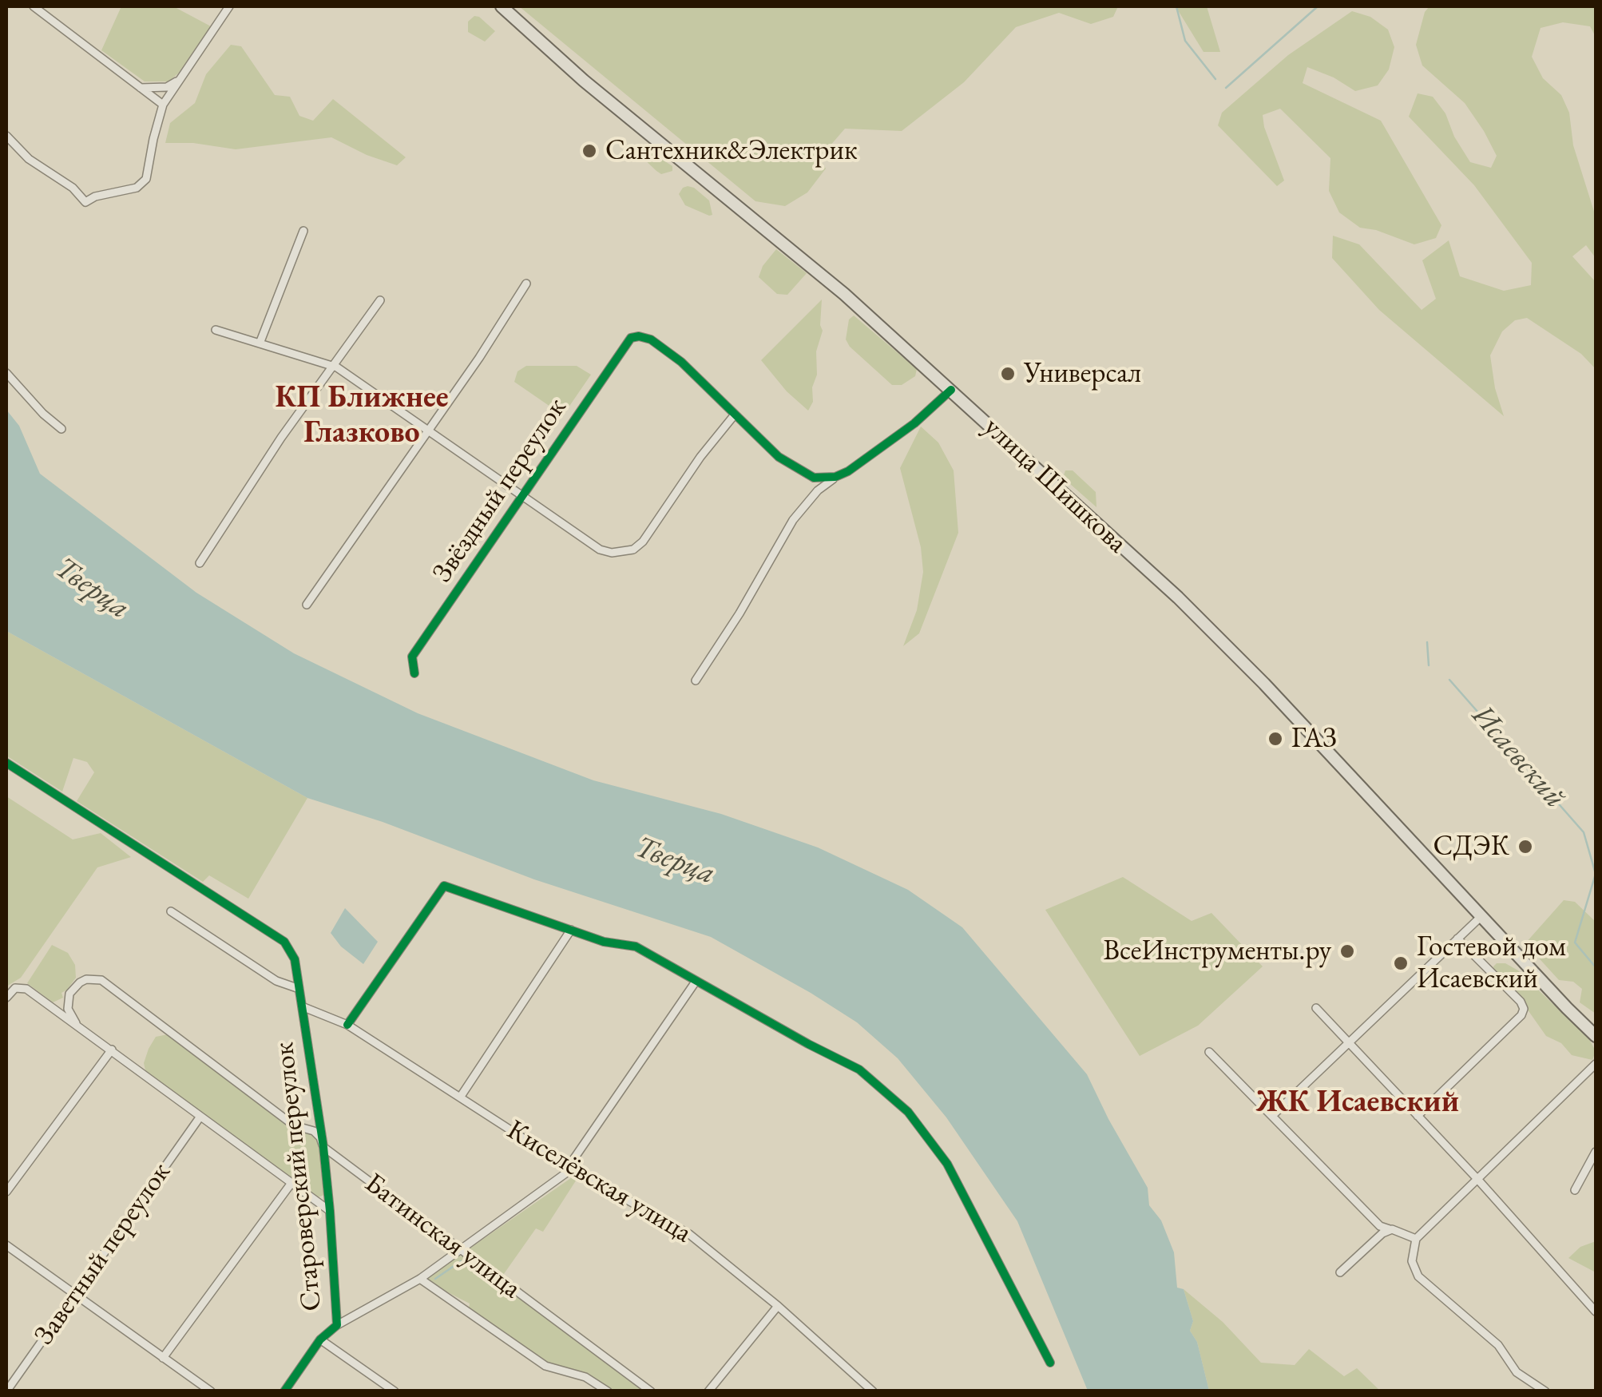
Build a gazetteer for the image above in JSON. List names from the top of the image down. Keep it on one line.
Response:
{"streets":{"main road":["улица Шишкова"],"street":["Звёздный переулок","Староверский переулок","Киселёвская улица","Батинская улица","Заветный переулок"]},"crossings":[["Староверский переулок","Киселёвская улица"],["Староверский переулок","Батинская улица"],["Батинская улица","Заветный переулок"]],"districts":["КП Ближнее Глазково","ЖК Исаевский"],"water":["Тверца","Исаевский"],"places":["Сантехник&Электрик","Универсал","ГАЗ","СДЭК","ВсеИнструменты.ру","Гостевой дом Исаевский"]}
